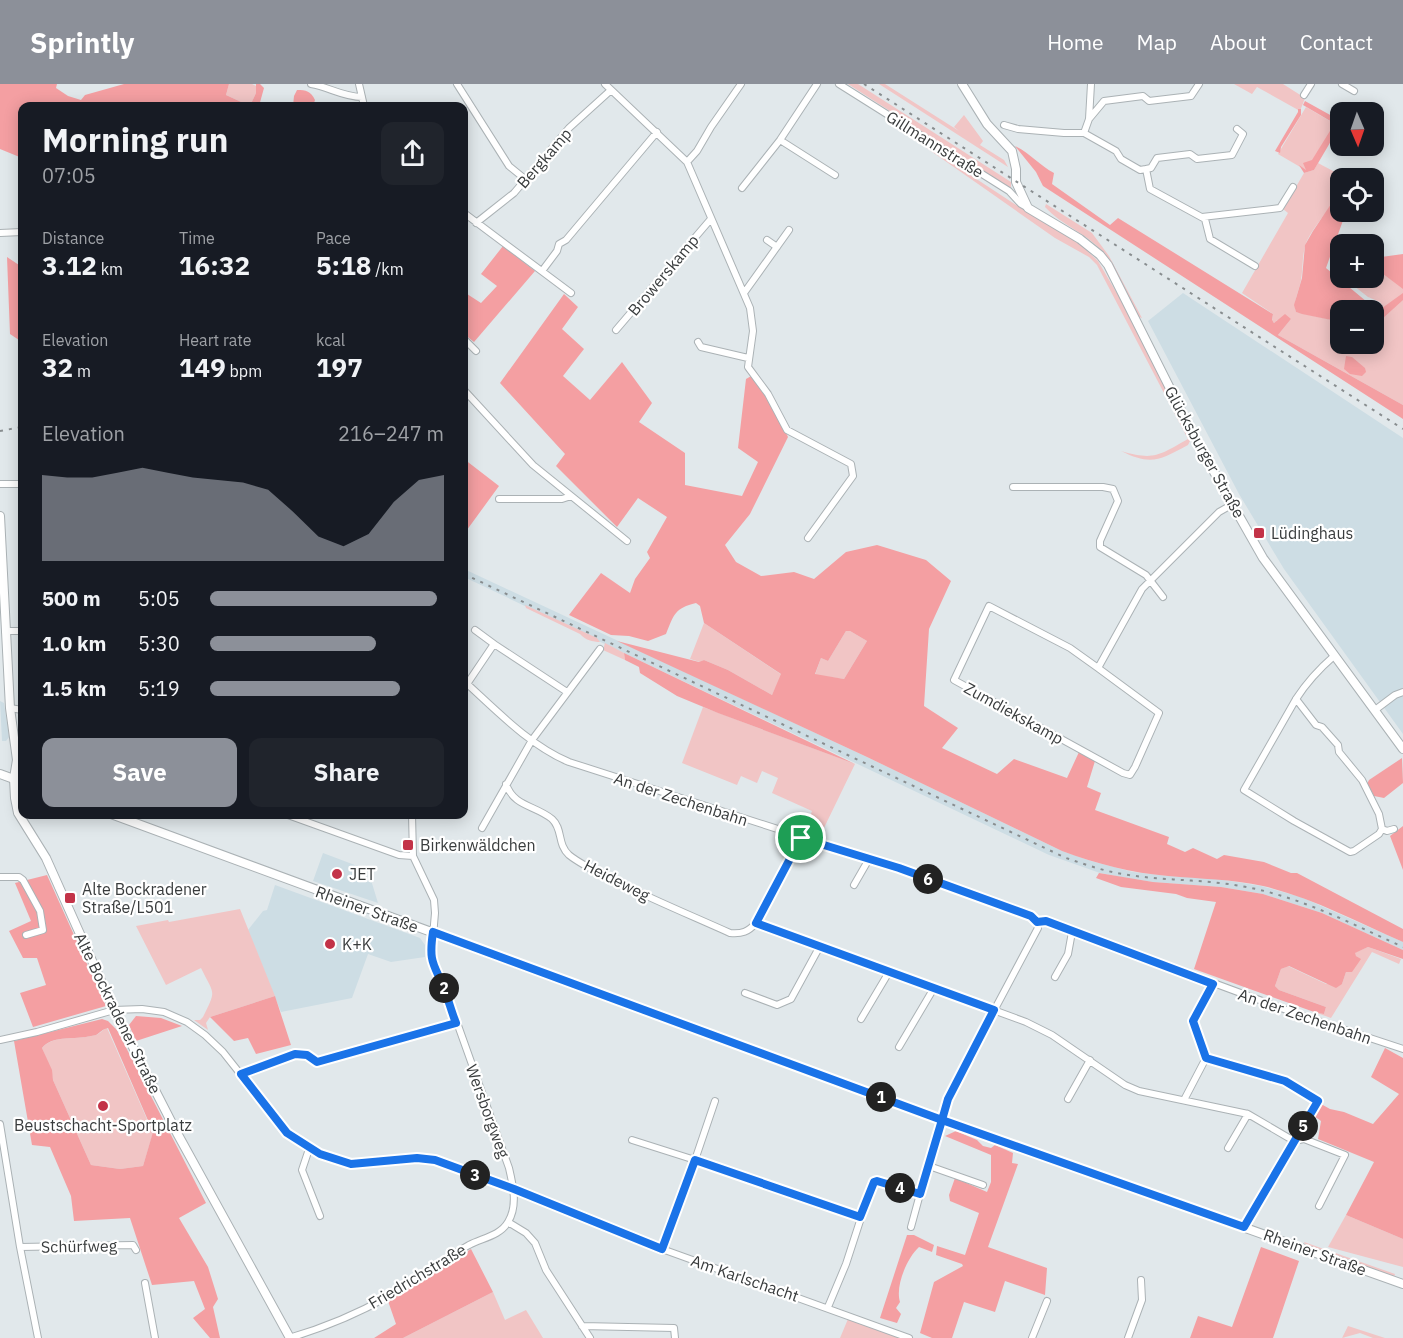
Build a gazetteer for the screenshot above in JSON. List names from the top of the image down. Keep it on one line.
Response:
{"streets":{"main road":["Glücksburger Straße","Rheiner Straße"],"street":["Gillmannstraße","Bergkamp","Browerskamp","Zumdiekskamp","An der Zechenbahn","Heideweg","Alte Bockradener Straße","Wersborgweg","Schürfweg","Friedrichstraße","Am Karlschacht"]},"crossings":[["Gillmannstraße","Glücksburger Straße"],["Bergkamp","Browerskamp"],["Rheiner Straße","Wersborgweg"],["Alte Bockradener Straße","Friedrichstraße"],["Alte Bockradener Straße","Am Karlschacht"],["Wersborgweg","Friedrichstraße"],["Wersborgweg","Am Karlschacht"]],"places":{"transit":["Lüdinghaus","Birkenwäldchen","Alte Bockradener Straße/L501"],"other":["JET","K+K","Beustschacht-Sportplatz"]},"north":"bottom","page":{"header":"Sprintly","nav":["Home","Map","About","Contact"],"map_buttons":["+","−"],"heading":["Morning run","07:05"],"stats":[["Distance","3.12 km"],["Time","16:32"],["Pace","5:18 /km"],["Elevation","32 m"],["Heart rate","149 bpm"],["kcal","197"]],"chart":["Elevation","216–247 m"],"list":[{"name":"500 m","note":"5:05"},{"name":"1.0 km","note":"5:30"},{"name":"1.5 km","note":"5:19"}],"buttons":["Save","Share"],"pins":["6","2","1","5","3","4"]}}
